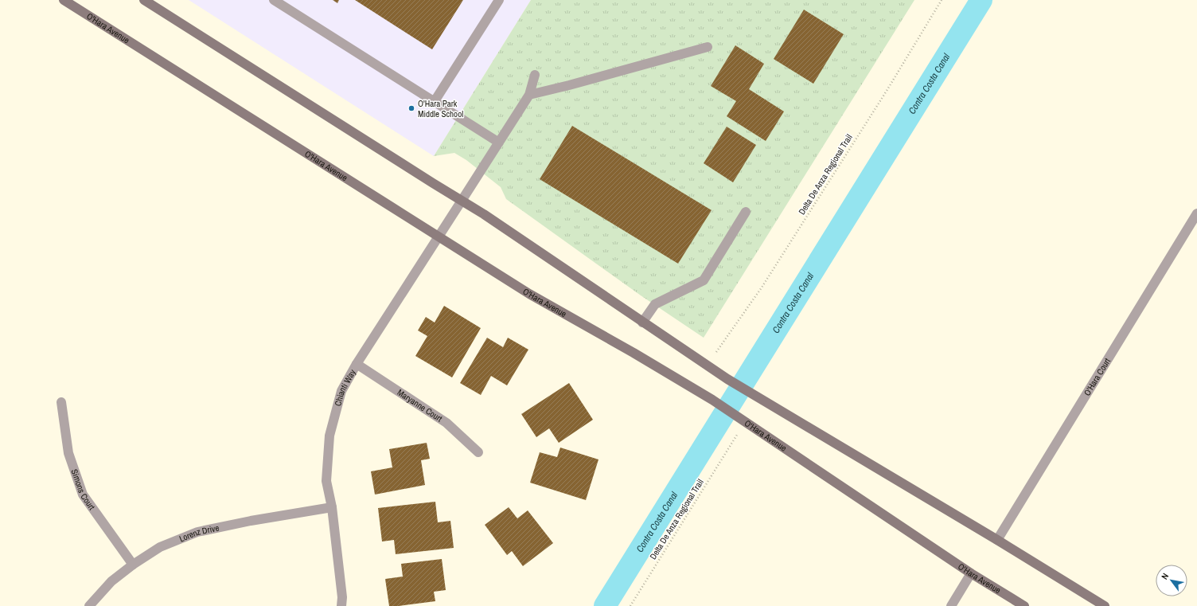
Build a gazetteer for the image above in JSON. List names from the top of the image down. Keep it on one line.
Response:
{"streets":{"main road":["O'Hara Avenue"],"street":["O'Hara Court","Chianti Way","Maryanne Court","Simons Court","Lorenz Drive"],"path":["Delta De Anza Regional Trail"]},"crossings":[["O'Hara Avenue","Chianti Way"],["Chianti Way","Maryanne Court"],["Chianti Way","Lorenz Drive"],["Simons Court","Lorenz Drive"]],"water":["Contra Costa Canal"],"places":["O'Hara Park Middle School"],"north":"top left"}
